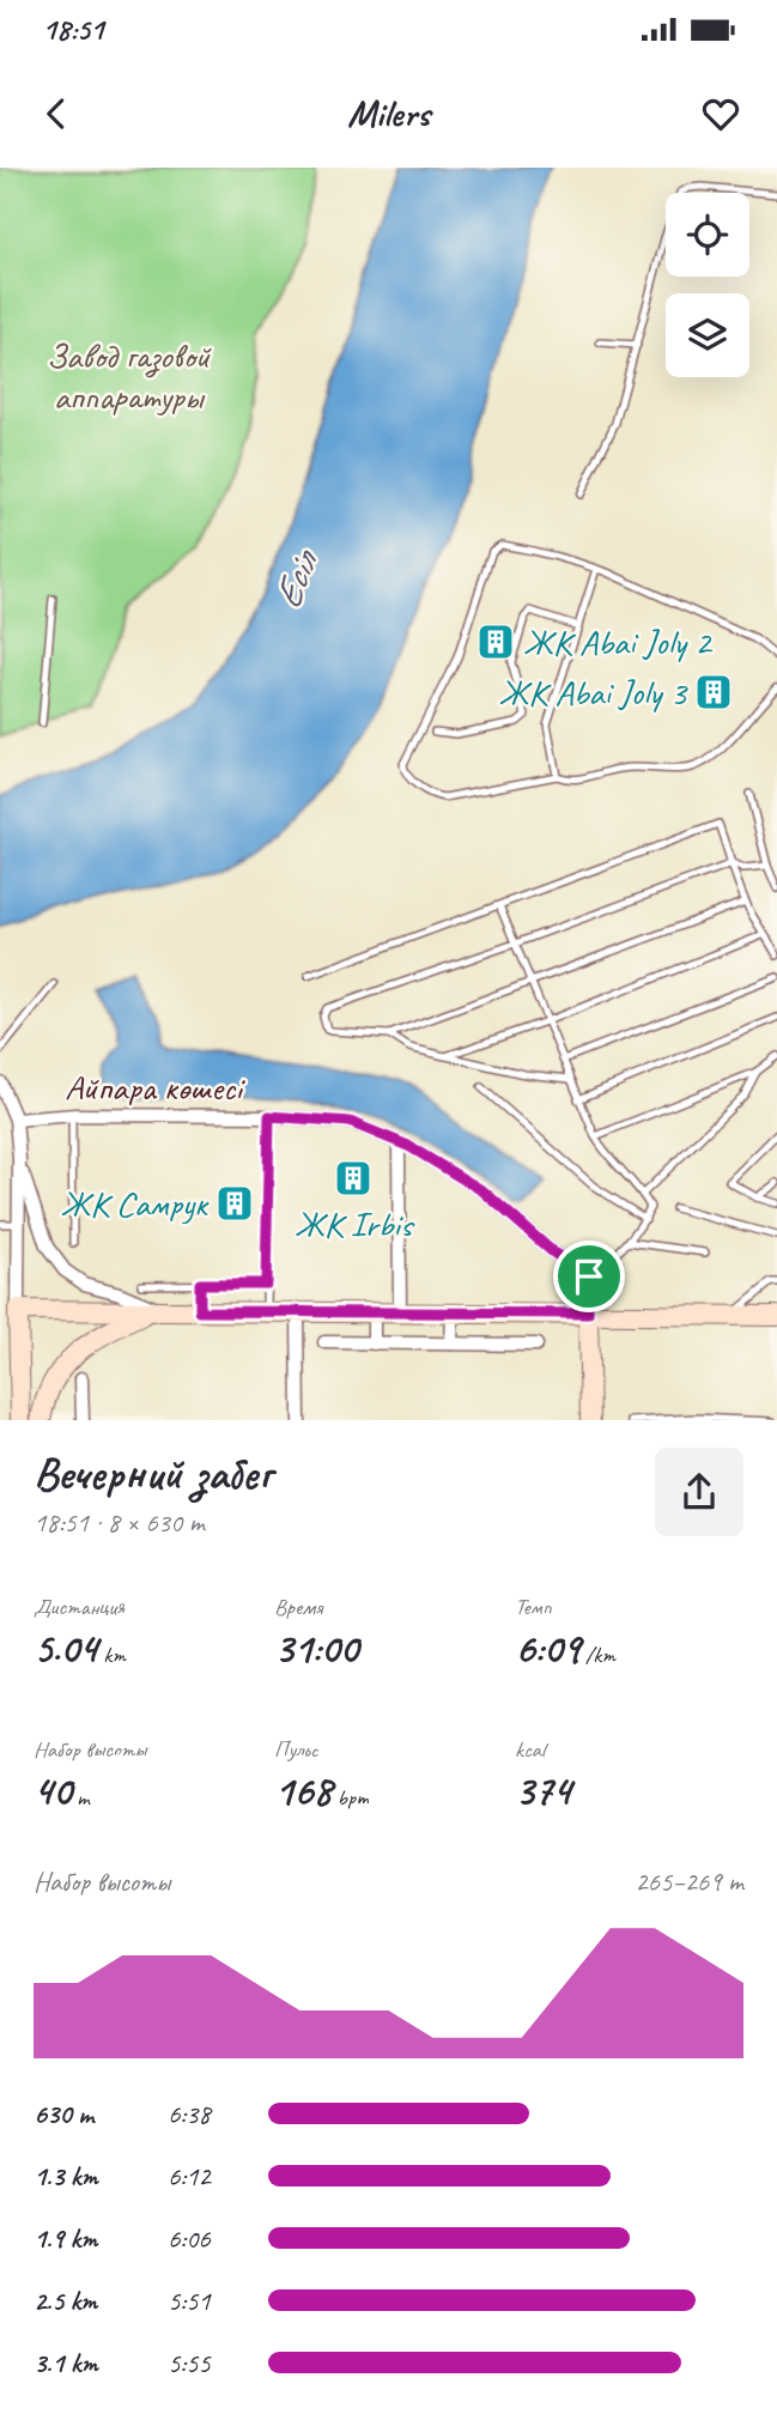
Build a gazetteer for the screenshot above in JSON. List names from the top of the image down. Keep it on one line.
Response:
{"streets":{"street":["Айпара көшесі"]},"water":["Есіл"],"parks":["Завод газовой аппаратуры"],"places":{"building":["ЖК Abai Joly 2","ЖК Abai Joly 3","ЖК Irbis","ЖК Самрук"]},"page":{"status":"18:51","header":"Milers","heading":["Вечерний забег","18:51 · 8 × 630 m"],"stats":[["Дистанция","5.04 km"],["Время","31:00"],["Темп","6:09 /km"],["Набор высоты","40 m"],["Пульс","168 bpm"],["kcal","374"]],"chart":["Набор высоты","265–269 m"],"list":[{"name":"630 m","note":"6:38"},{"name":"1.3 km","note":"6:12"},{"name":"1.9 km","note":"6:06"},{"name":"2.5 km","note":"5:51"},{"name":"3.1 km","note":"5:55"}]}}
